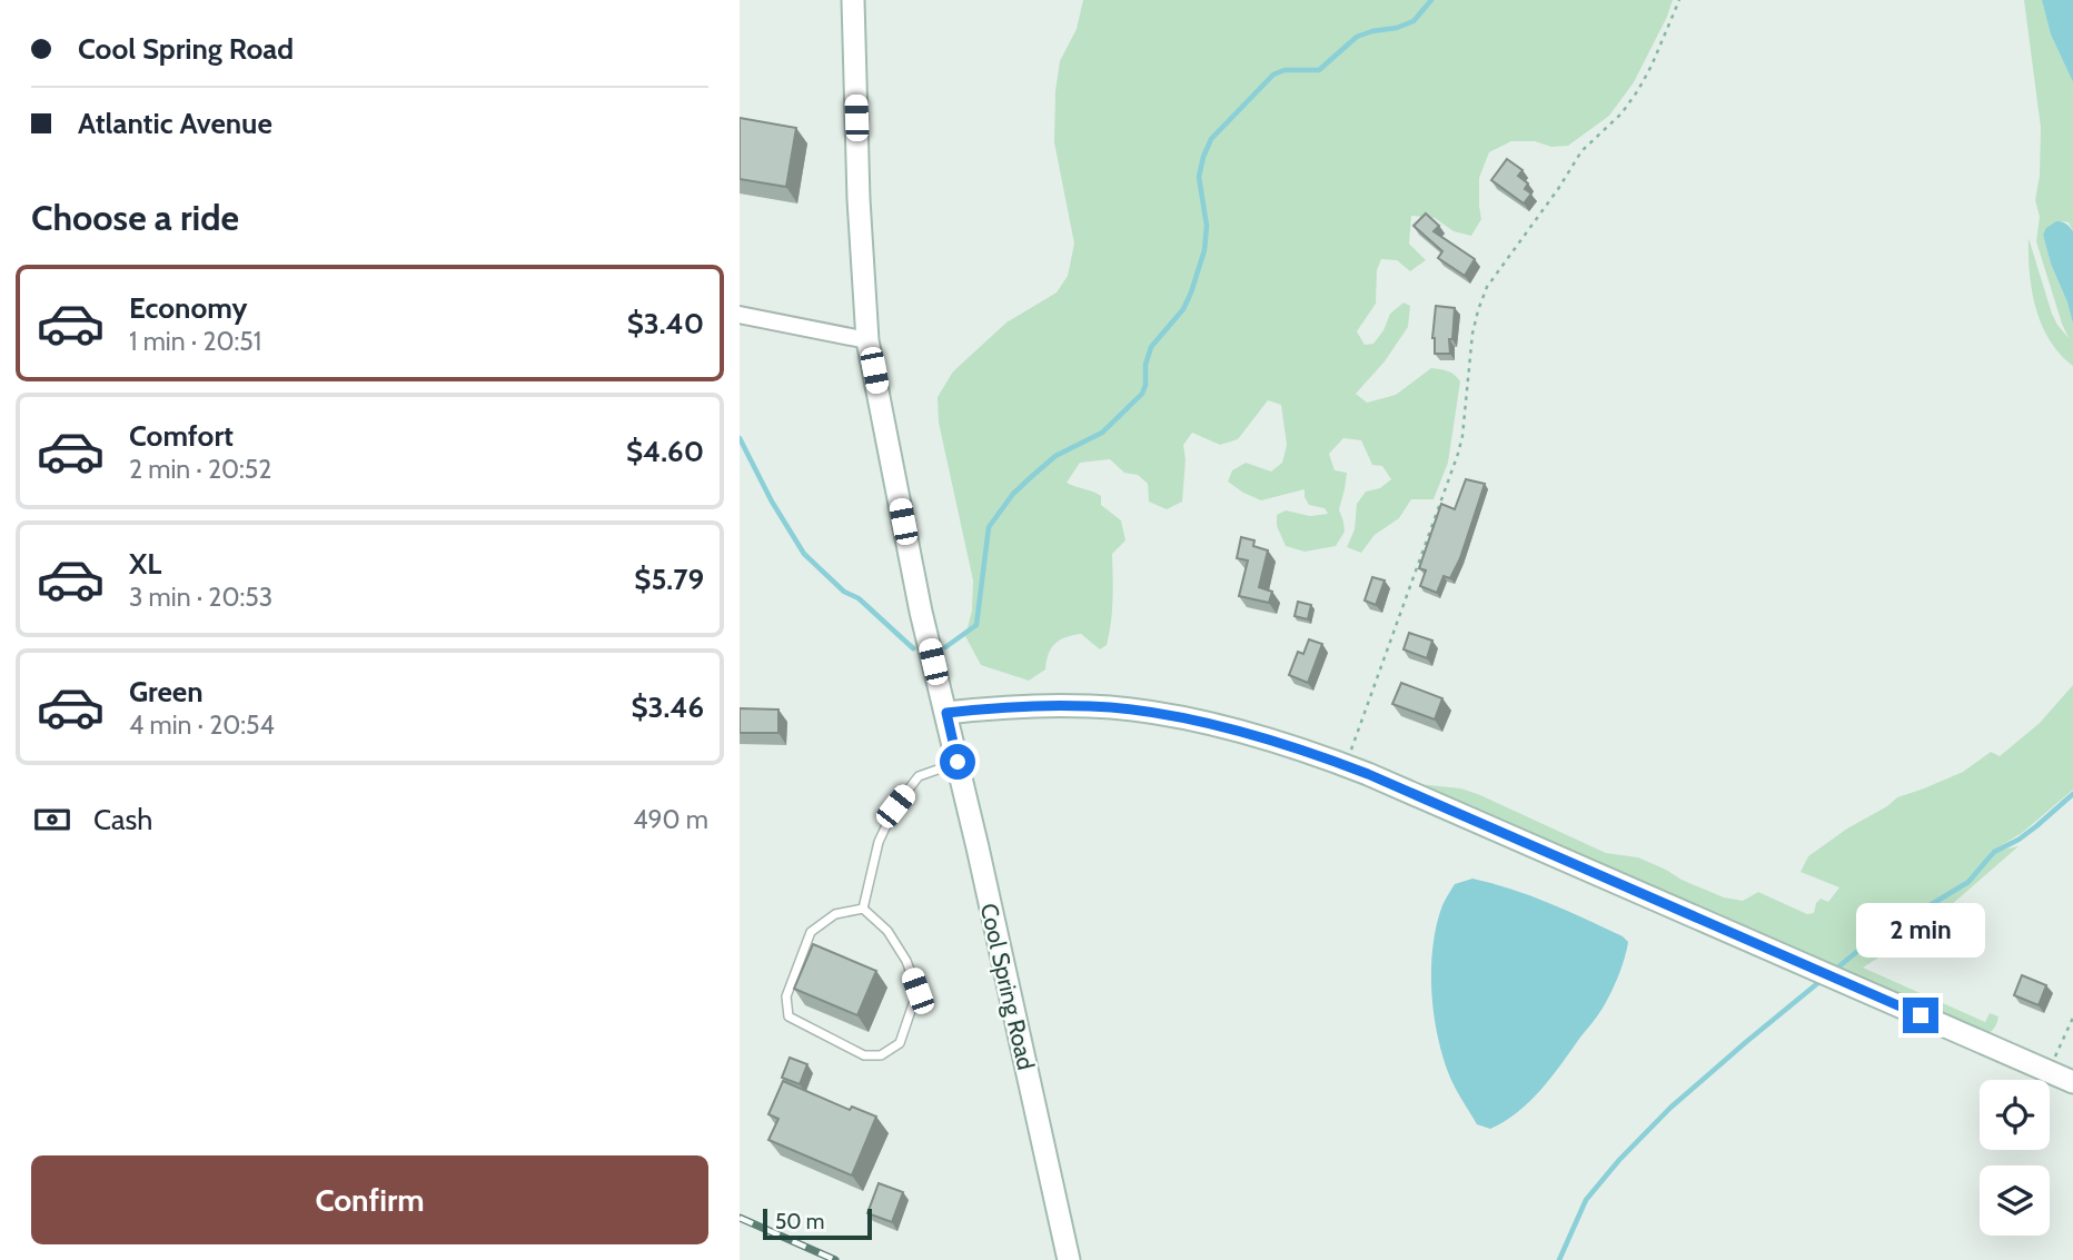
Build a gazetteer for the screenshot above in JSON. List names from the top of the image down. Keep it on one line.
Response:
{"streets":{"main road":["Cool Spring Road"]},"scale_bar":"50 m","page":{"banner":["Cool Spring Road","Atlantic Avenue"],"heading":"Choose a ride","list":[{"name":"Economy","note":"1 min · 20:51","value":"$3.40"},{"name":"Comfort","note":"2 min · 20:52","value":"$4.60"},{"name":"XL","note":"3 min · 20:53","value":"$5.79"},{"name":"Green","note":"4 min · 20:54","value":"$3.46"}],"pay":["Cash","490 m"],"bubble":"2 min","buttons":"Confirm","scale":"50 m"}}
